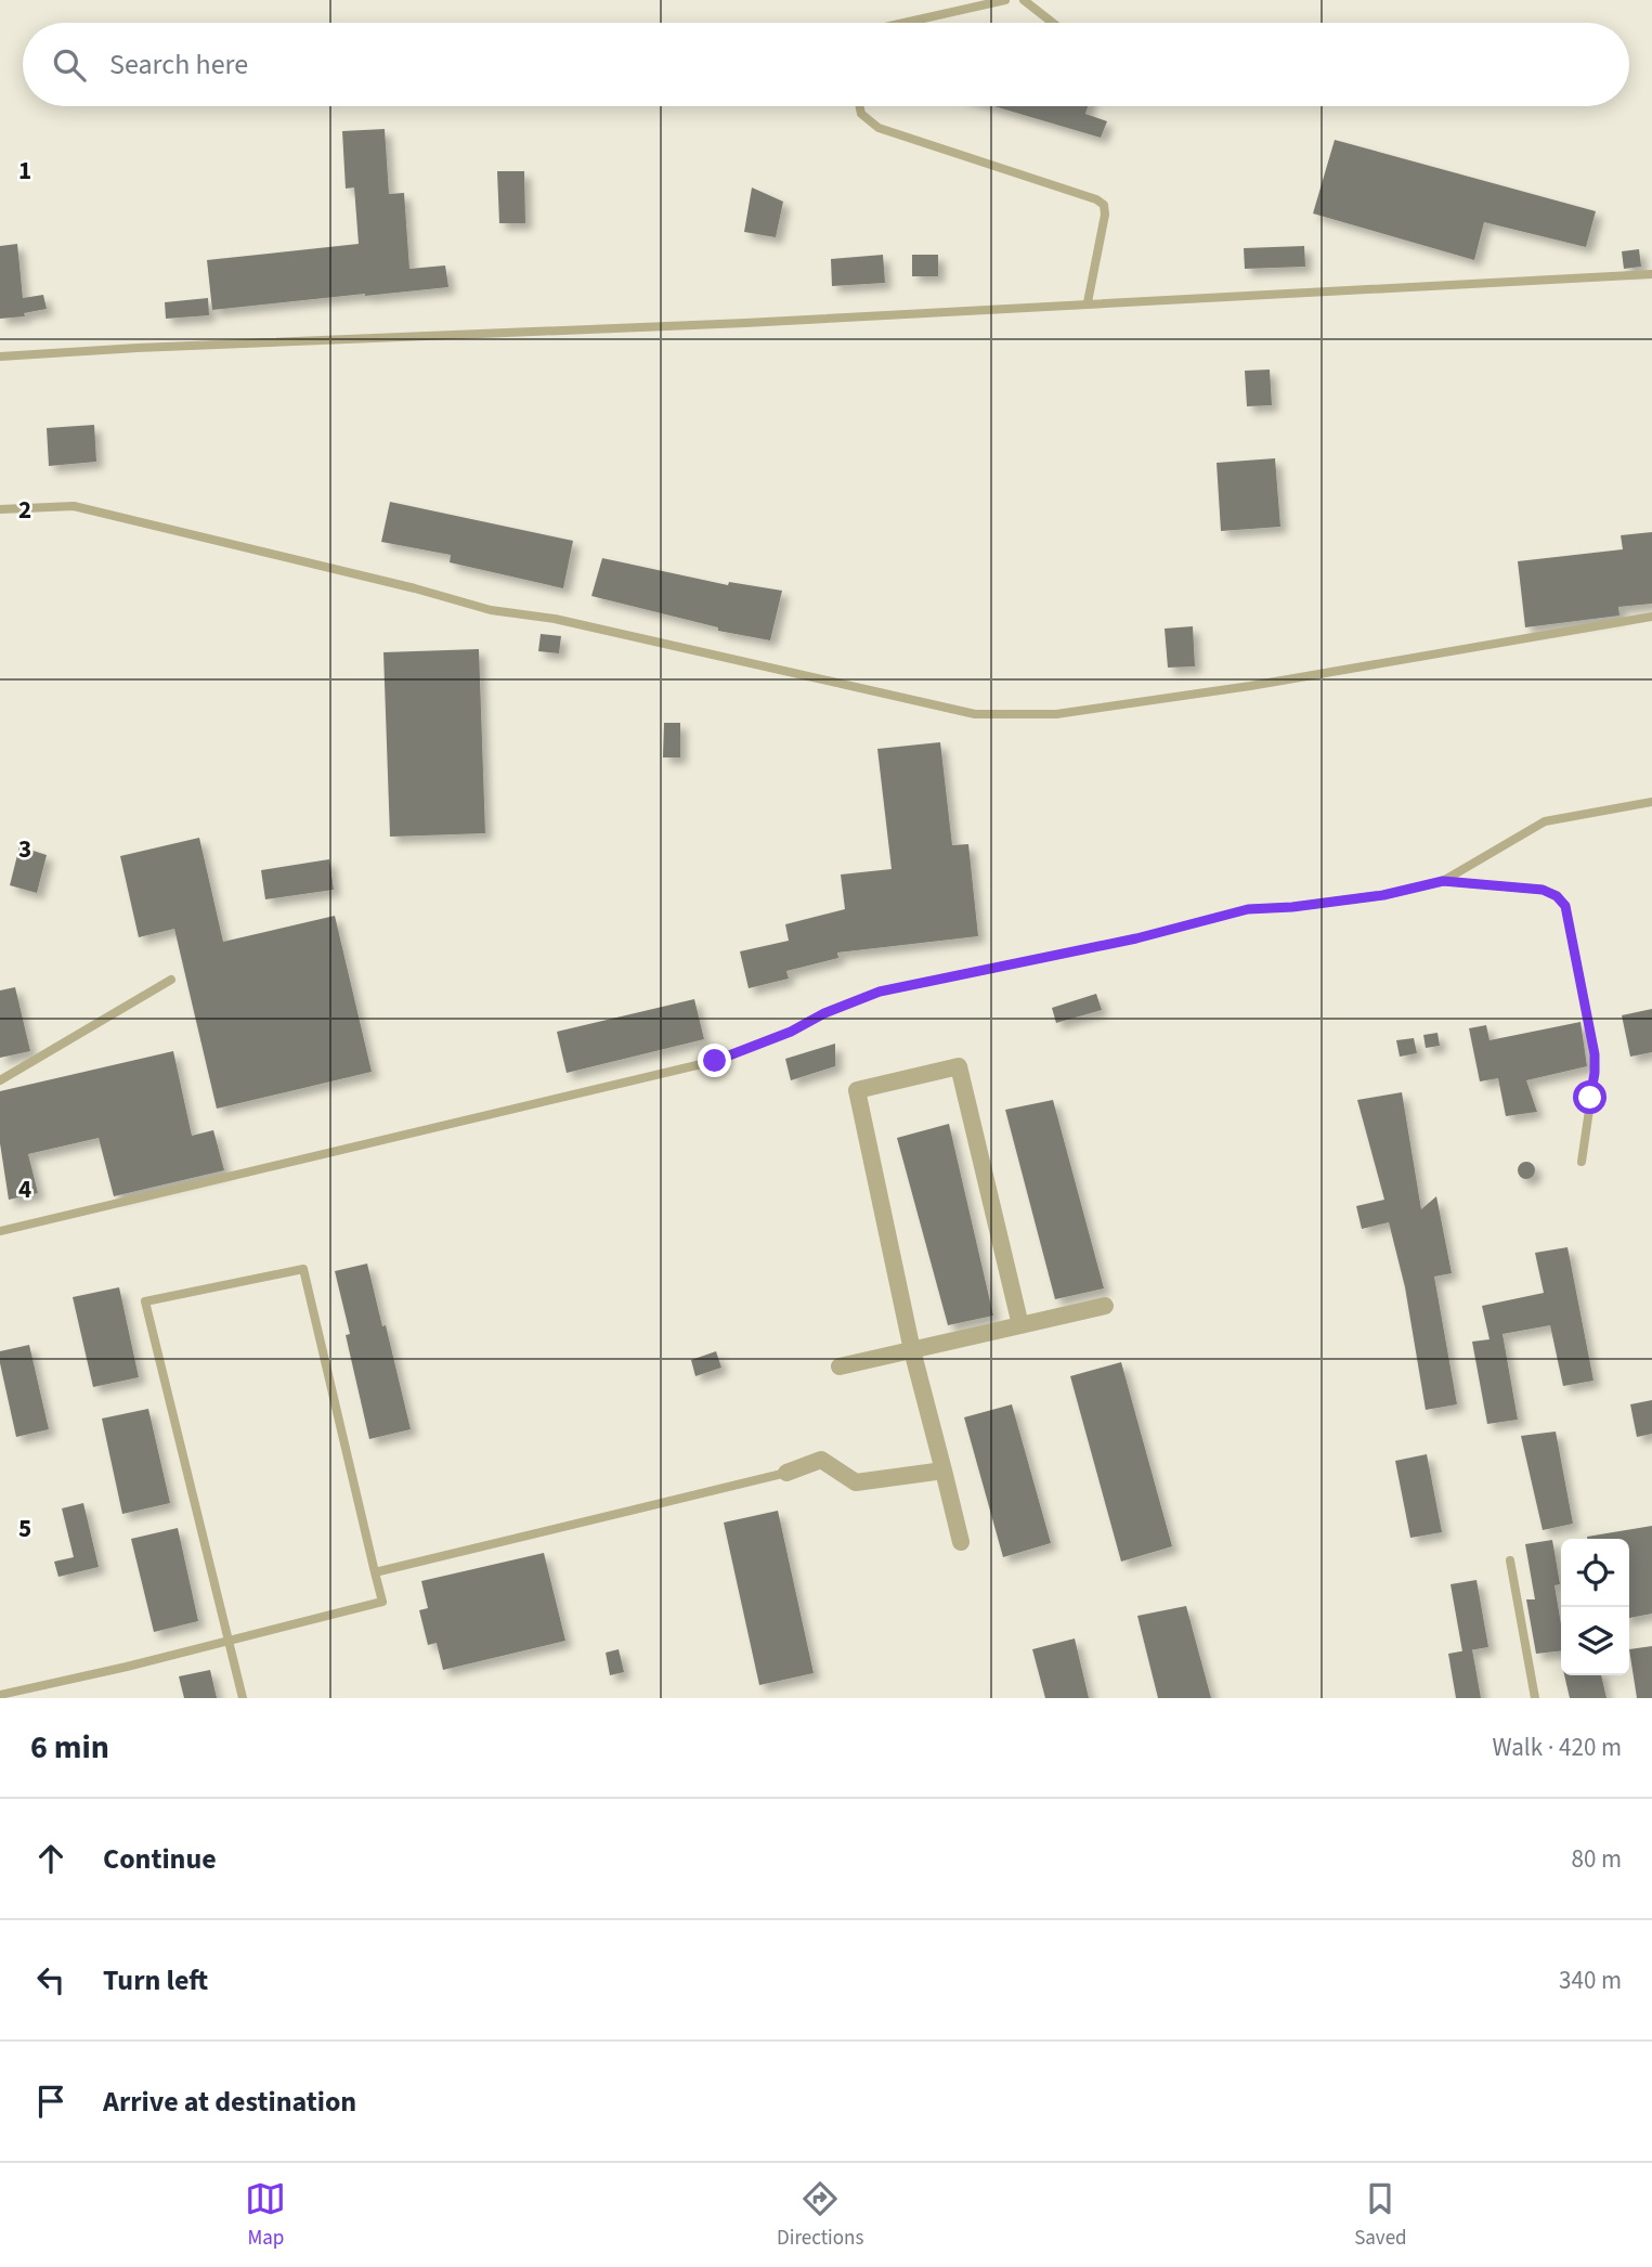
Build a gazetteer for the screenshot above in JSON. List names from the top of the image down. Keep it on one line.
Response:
{"page":{"search":"Search here","heading":["6 min","Walk · 420 m"],"list":[["Continue","80 m"],["Turn left","340 m"],"Arrive at destination"],"nav":["Map","Directions","Saved"]},"grid":{"rows":["1","2","3","4","5"]}}
